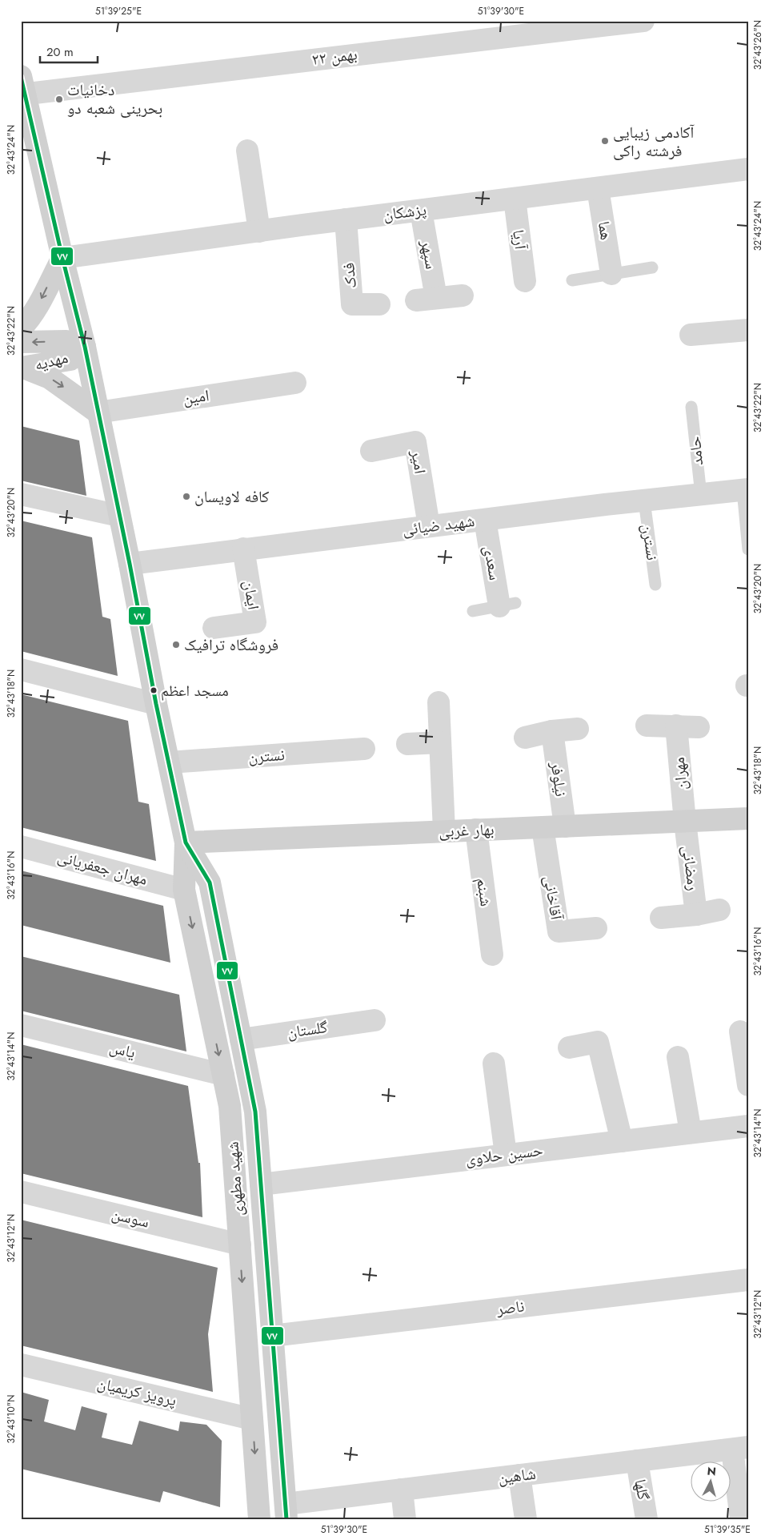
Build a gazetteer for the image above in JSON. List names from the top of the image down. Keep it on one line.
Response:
{"streets":{"main road":["مهدیه","بهار غربی","شهید مطهری"],"street":["۲۲ بهمن","پزشکان","هما","آریا","سپهر","فدک","امین","امیر","شهید ضیائی","نسترن","سعدی","ایمان","مهران","نیلوفر","مهران جعفریانی","رمضانی","شبنم","آقاخانی","گلستان","یاس","حسین حلاوی","سوسن","ناصر","پرویز کریمیان","شاهین","گلها"],"lane":["حامد"]},"crossings":[["۲۲ بهمن","شهید مطهری"],["پزشکان","هما"],["پزشکان","آریا"],["پزشکان","سپهر"],["پزشکان","فدک"],["پزشکان","شهید مطهری"],["مهدیه","شهید مطهری"],["امین","شهید مطهری"],["حامد","شهید ضیائی"],["امیر","شهید ضیائی"],["شهید ضیائی","نسترن"],["شهید ضیائی","سعدی"],["شهید ضیائی","ایمان"],["شهید ضیائی","شهید مطهری"],["نسترن","شهید مطهری"],["مهران","بهار غربی"],["مهران","رمضانی"],["نیلوفر","بهار غربی"],["بهار غربی","رمضانی"],["بهار غربی","شبنم"],["بهار غربی","آقاخانی"],["بهار غربی","شهید مطهری"],["مهران جعفریانی","شهید مطهری"],["گلستان","شهید مطهری"],["یاس","شهید مطهری"],["حسین حلاوی","شهید مطهری"],["شهید مطهری","سوسن"],["شهید مطهری","ناصر"],["شهید مطهری","پرویز کریمیان"],["شهید مطهری","شاهین"],["شاهین","گلها"]],"one_way":["مهدیه"],"places":["دخانیات بحرینی شعبه دو","آکادمی زیبایی فرشته راکی","کافه لاویسان","فروشگاه ترافیک","مسجد اعظم"],"lines":["transit line ۷۷"],"scale_bar":"20 m","north":"top","coordinates":["51°39'25\"E","51°39'30\"E","32°43'26\"N","32°43'24\"N","32°43'22\"N","32°43'20\"N","32°43'18\"N","32°43'16\"N","32°43'14\"N","32°43'12\"N","32°43'10\"N","51°39'35\"E"]}
